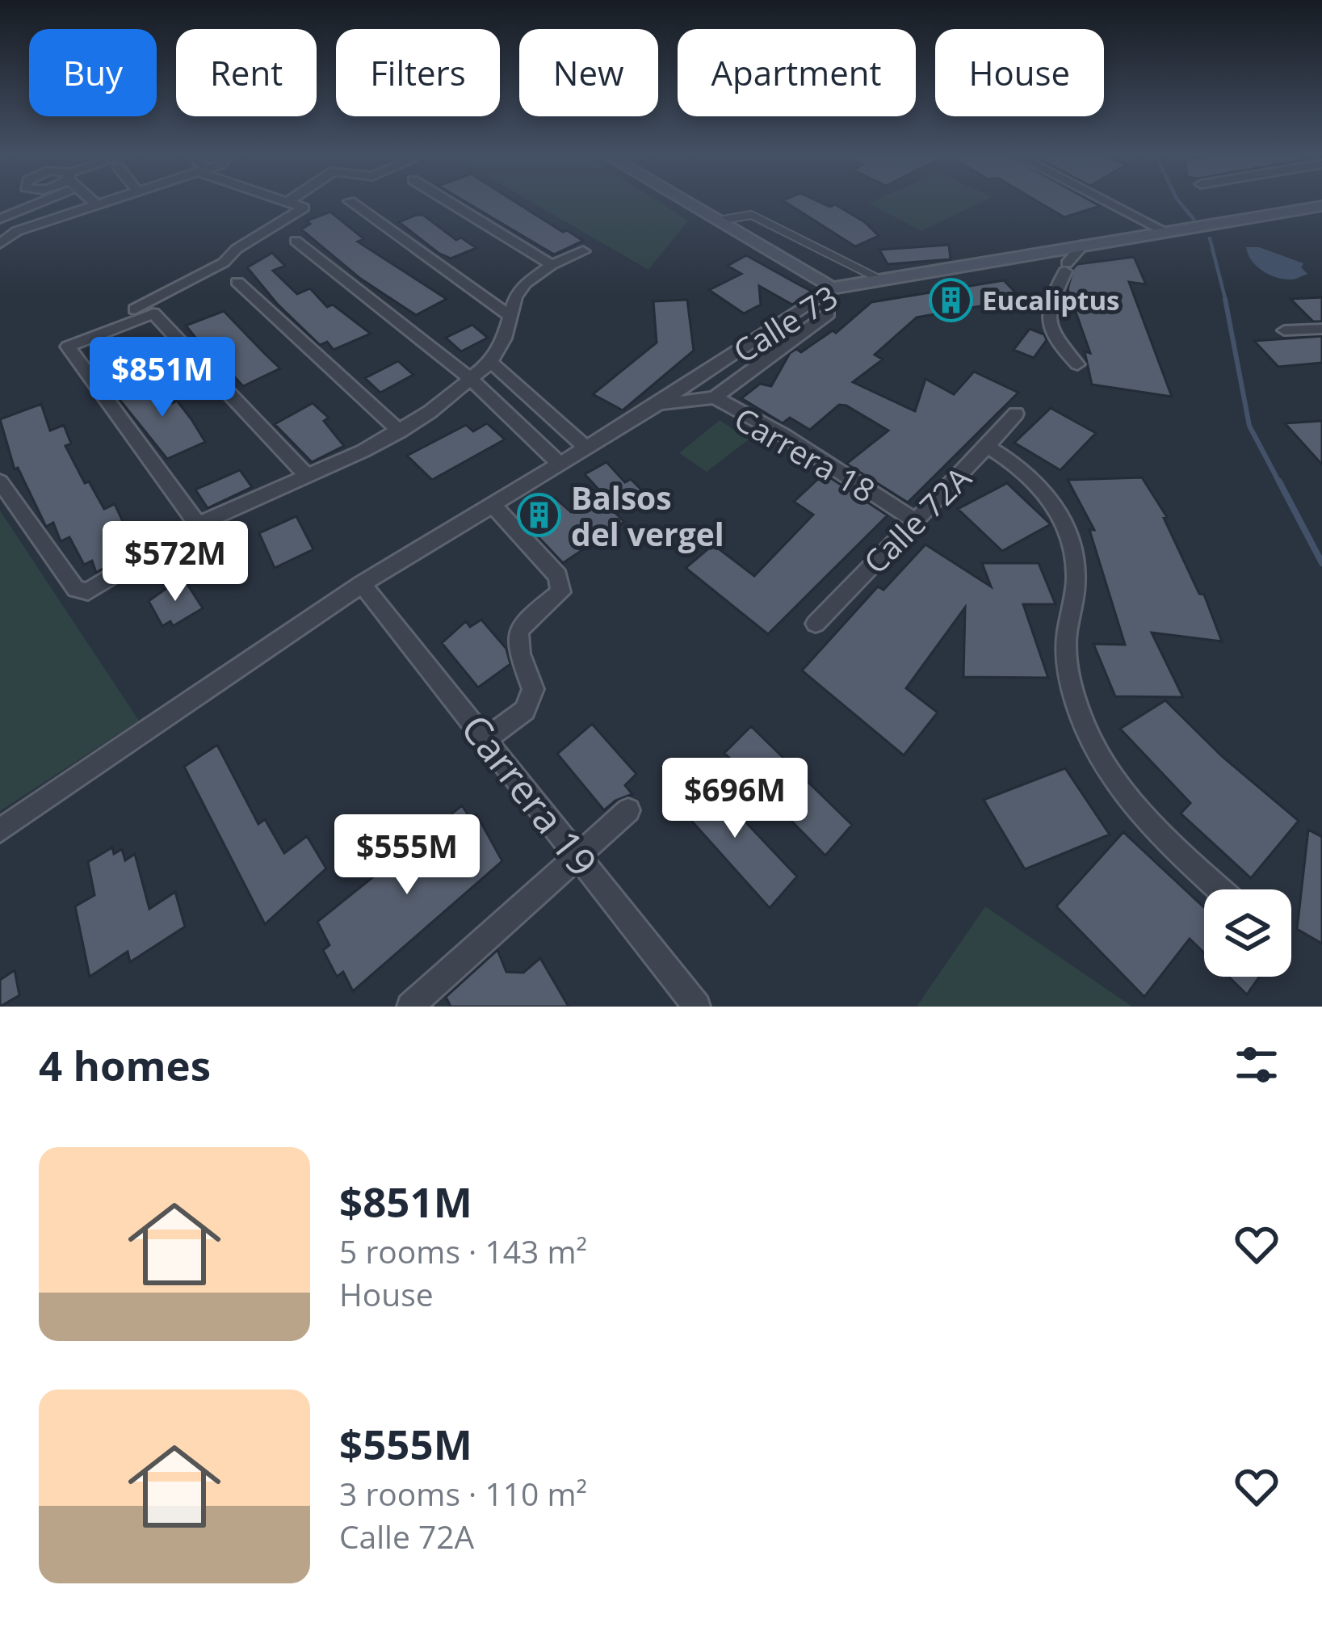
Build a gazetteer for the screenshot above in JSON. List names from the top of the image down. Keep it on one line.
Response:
{"streets":{"street":["Calle 73","Carrera 18","Calle 72A","Carrera 19"]},"crossings":[["Calle 73","Carrera 18"],["Calle 73","Carrera 19"],["Carrera 18","Calle 72A"]],"places":{"building":["Eucaliptus","Balsos del vergel"]},"page":{"chip":["Buy","Rent","Filters","New","Apartment","House"],"price":["$851M","$572M","$696M","$555M"],"heading":"4 homes","list":[{"name":"$851M","note":"5 rooms · 143 m² · House"},{"name":"$555M","note":"3 rooms · 110 m² · Calle 72A"}]}}
